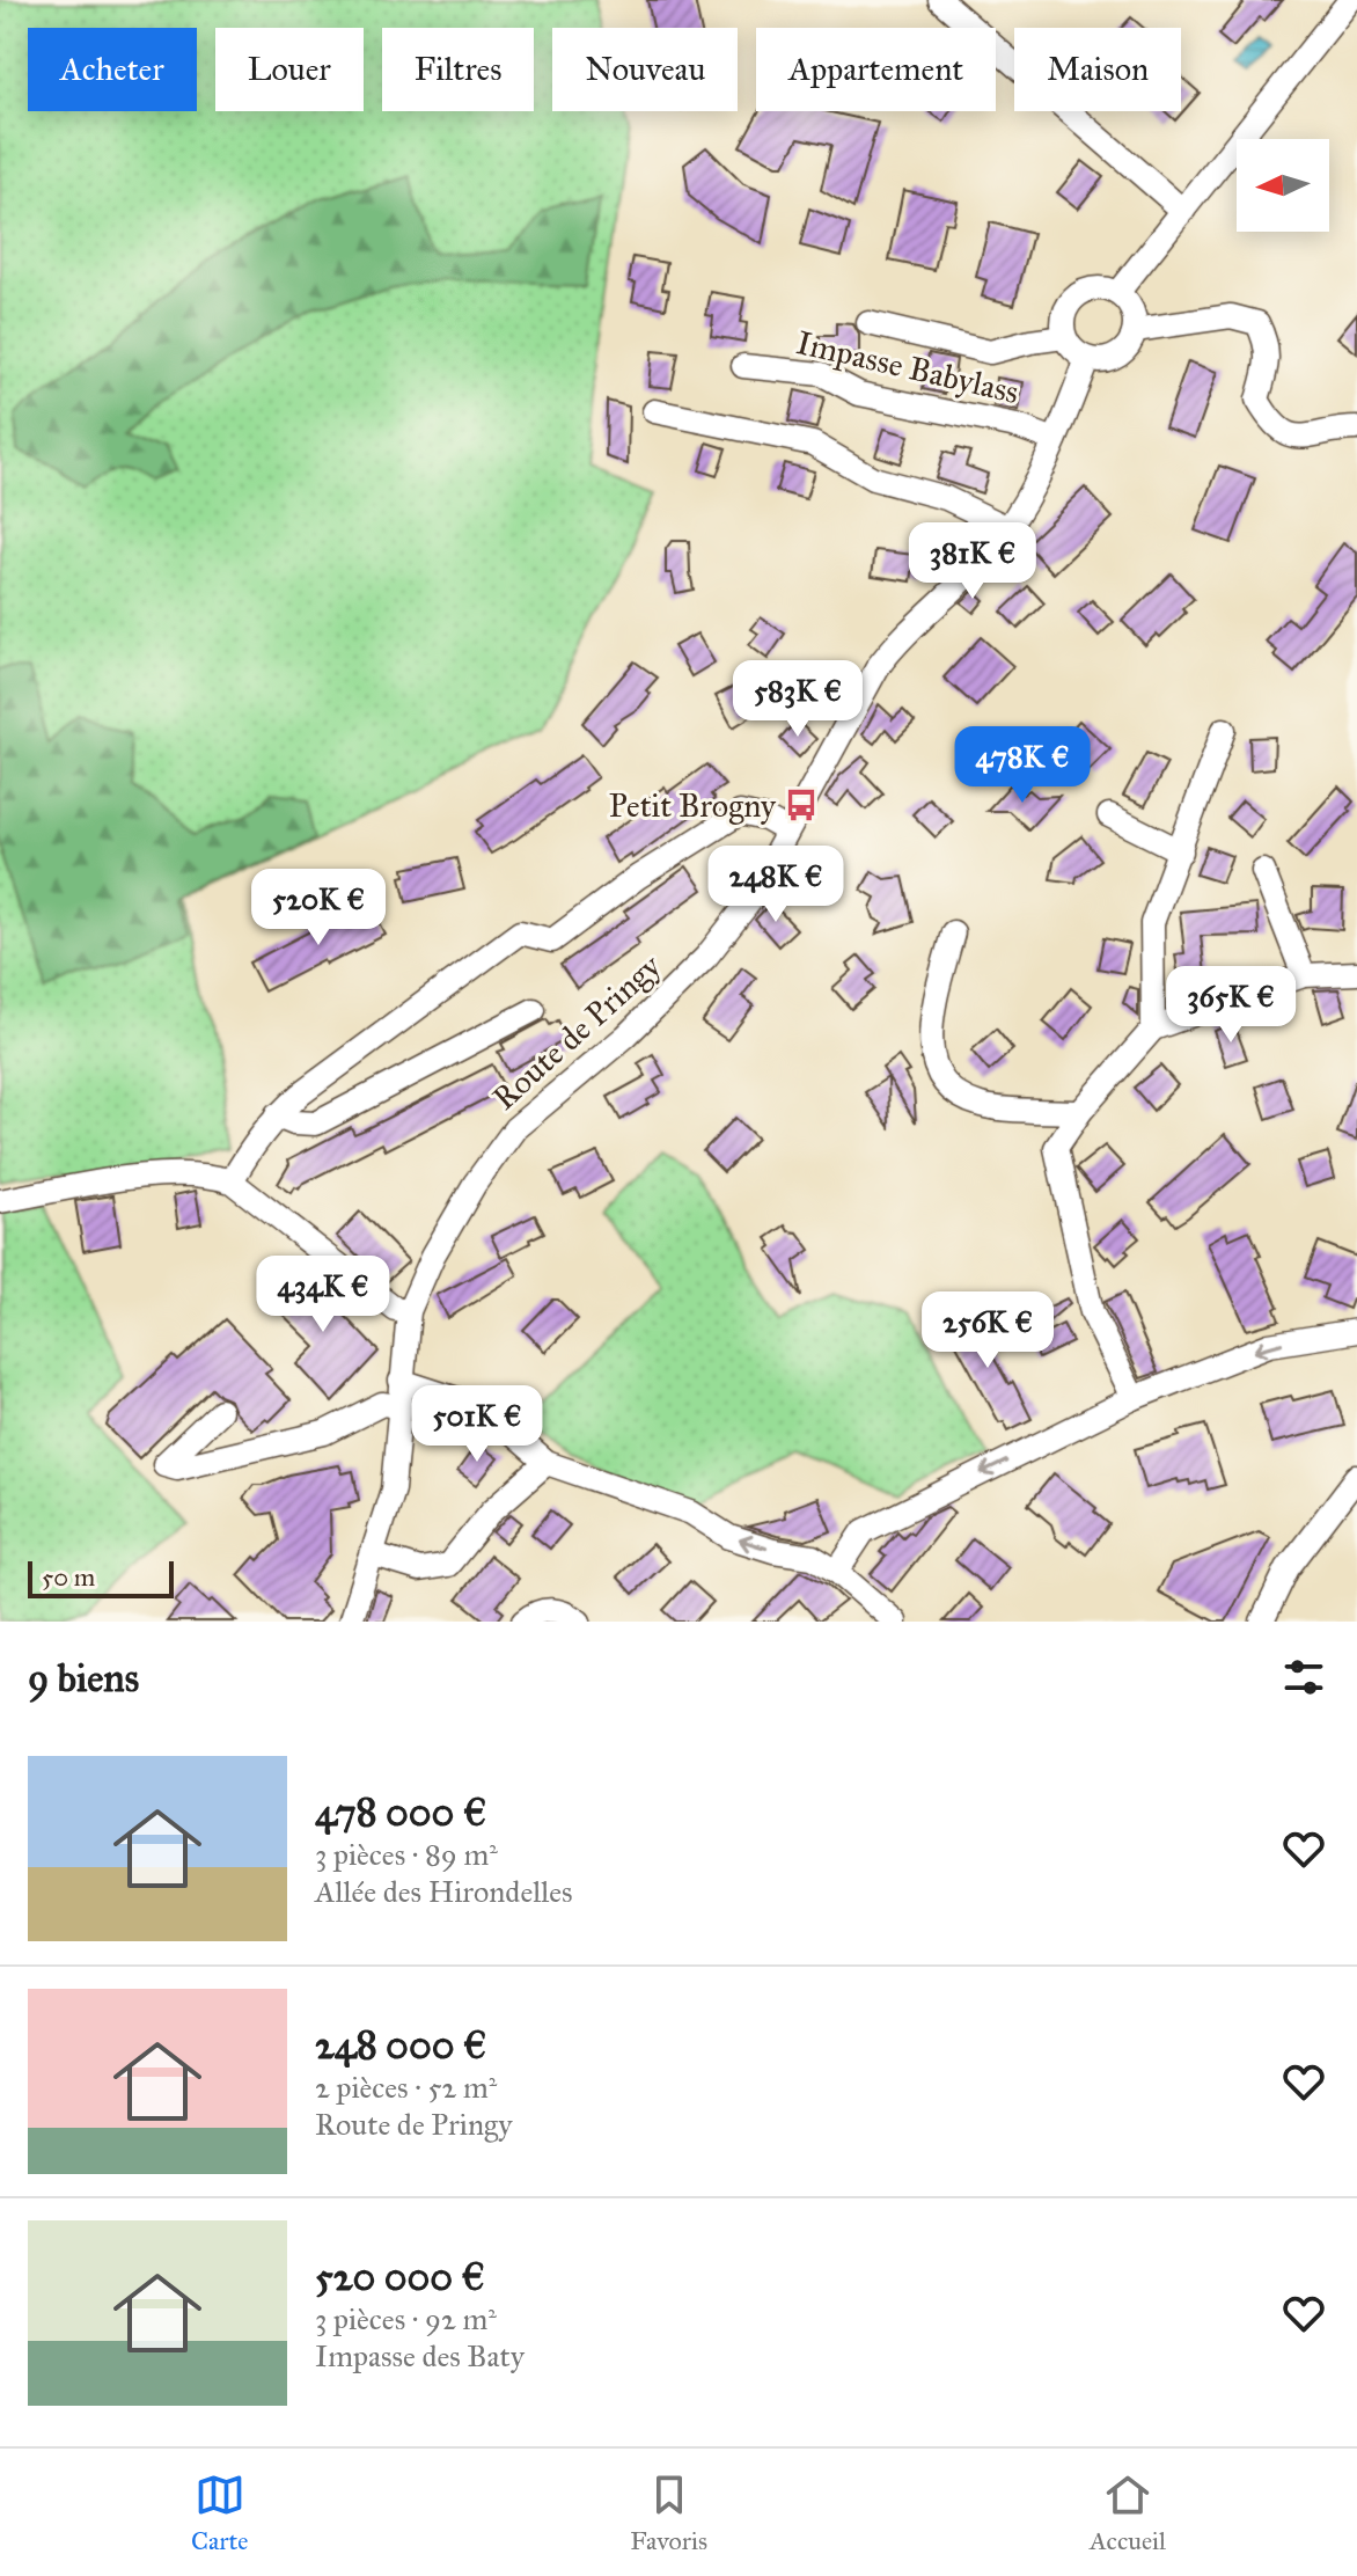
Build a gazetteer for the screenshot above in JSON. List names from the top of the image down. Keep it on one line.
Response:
{"streets":{"street":["Impasse Babylass","Route de Pringy"]},"crossings":[["Impasse Babylass","Route de Pringy"]],"places":{"bus stop":["Petit Brogny"]},"scale_bar":"50 m","north":"left","page":{"chip":["Acheter","Louer","Filtres","Nouveau","Appartement","Maison"],"price":["381K €","583K €","478K €","248K €","520K €","365K €","434K €","256K €","501K €"],"scale":"50 m","heading":"9 biens","list":[{"name":"478 000 €","note":"3 pièces · 89 m² · Allée des Hirondelles"},{"name":"248 000 €","note":"2 pièces · 52 m² · Route de Pringy"},{"name":"520 000 €","note":"3 pièces · 92 m² · Impasse des Baty"}],"tabs":["Carte","Favoris","Accueil"]}}
